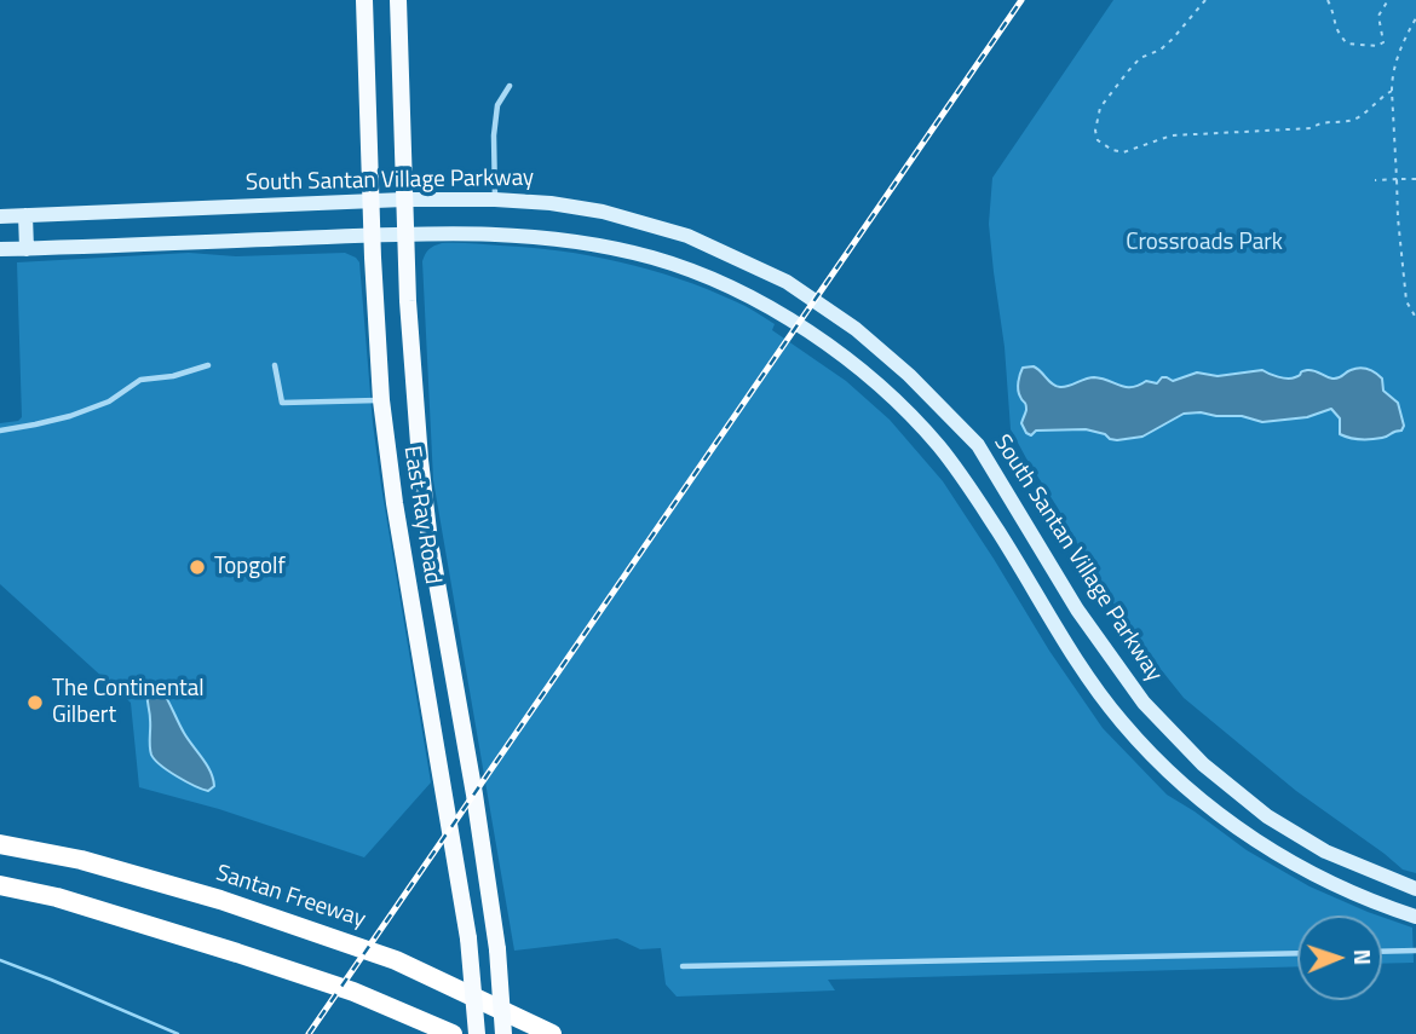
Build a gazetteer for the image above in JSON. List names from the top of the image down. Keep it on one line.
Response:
{"streets":{"highway":["Santan Freeway"],"main road":["South Santan Village Parkway","East Ray Road"]},"crossings":[["South Santan Village Parkway","East Ray Road"]],"parks":["Crossroads Park"],"places":["Topgolf","The Continental Gilbert"],"north":"right"}
